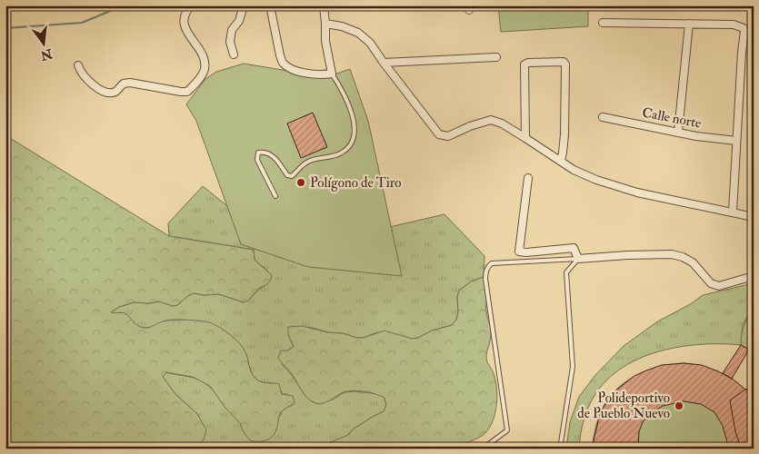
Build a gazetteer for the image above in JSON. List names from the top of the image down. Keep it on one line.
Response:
{"streets":{"street":["Calle norte"]},"places":["Polígono de Tiro","Polideportivo de Pueblo Nuevo"],"north":"bottom"}
